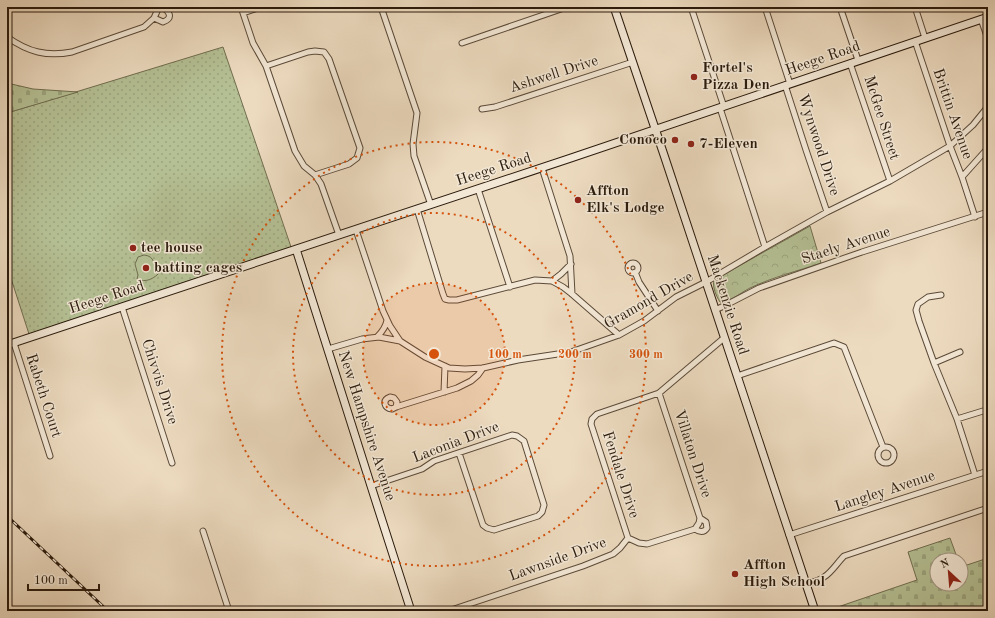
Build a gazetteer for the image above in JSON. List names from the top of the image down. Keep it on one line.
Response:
{"streets":{"street":["Heege Road","Ashwell Drive","Brittin Avenue","McGee Street","Wynwood Drive","Staely Avenue","Gramond Drive","Mackenzie Road","Chivvis Drive","Rabeth Court","New Hampshire Avenue","Laconia Drive","Villaton Drive","Fendale Drive","Langley Avenue","Lawnside Drive"]},"crossings":[["Heege Road","Brittin Avenue"],["Heege Road","McGee Street"],["Heege Road","Wynwood Drive"],["Heege Road","Mackenzie Road"],["Heege Road","Chivvis Drive"],["Heege Road","Rabeth Court"],["Heege Road","New Hampshire Avenue"],["Ashwell Drive","Mackenzie Road"],["Brittin Avenue","Staely Avenue"],["Brittin Avenue","Gramond Drive"],["McGee Street","Gramond Drive"],["Wynwood Drive","Gramond Drive"],["Staely Avenue","Mackenzie Road"],["Gramond Drive","Mackenzie Road"],["Gramond Drive","New Hampshire Avenue"],["Mackenzie Road","Langley Avenue"],["New Hampshire Avenue","Laconia Drive"],["Villaton Drive","Fendale Drive"],["Villaton Drive","Lawnside Drive"],["Fendale Drive","Lawnside Drive"]],"places":["Fortel's Pizza Den","Conoco","7-Eleven","Affton Elk's Lodge","tee house","batting cages","Affton High School"],"scale_bar":"100 m","north":"top left","rings":["100 m","200 m","300 m"]}
